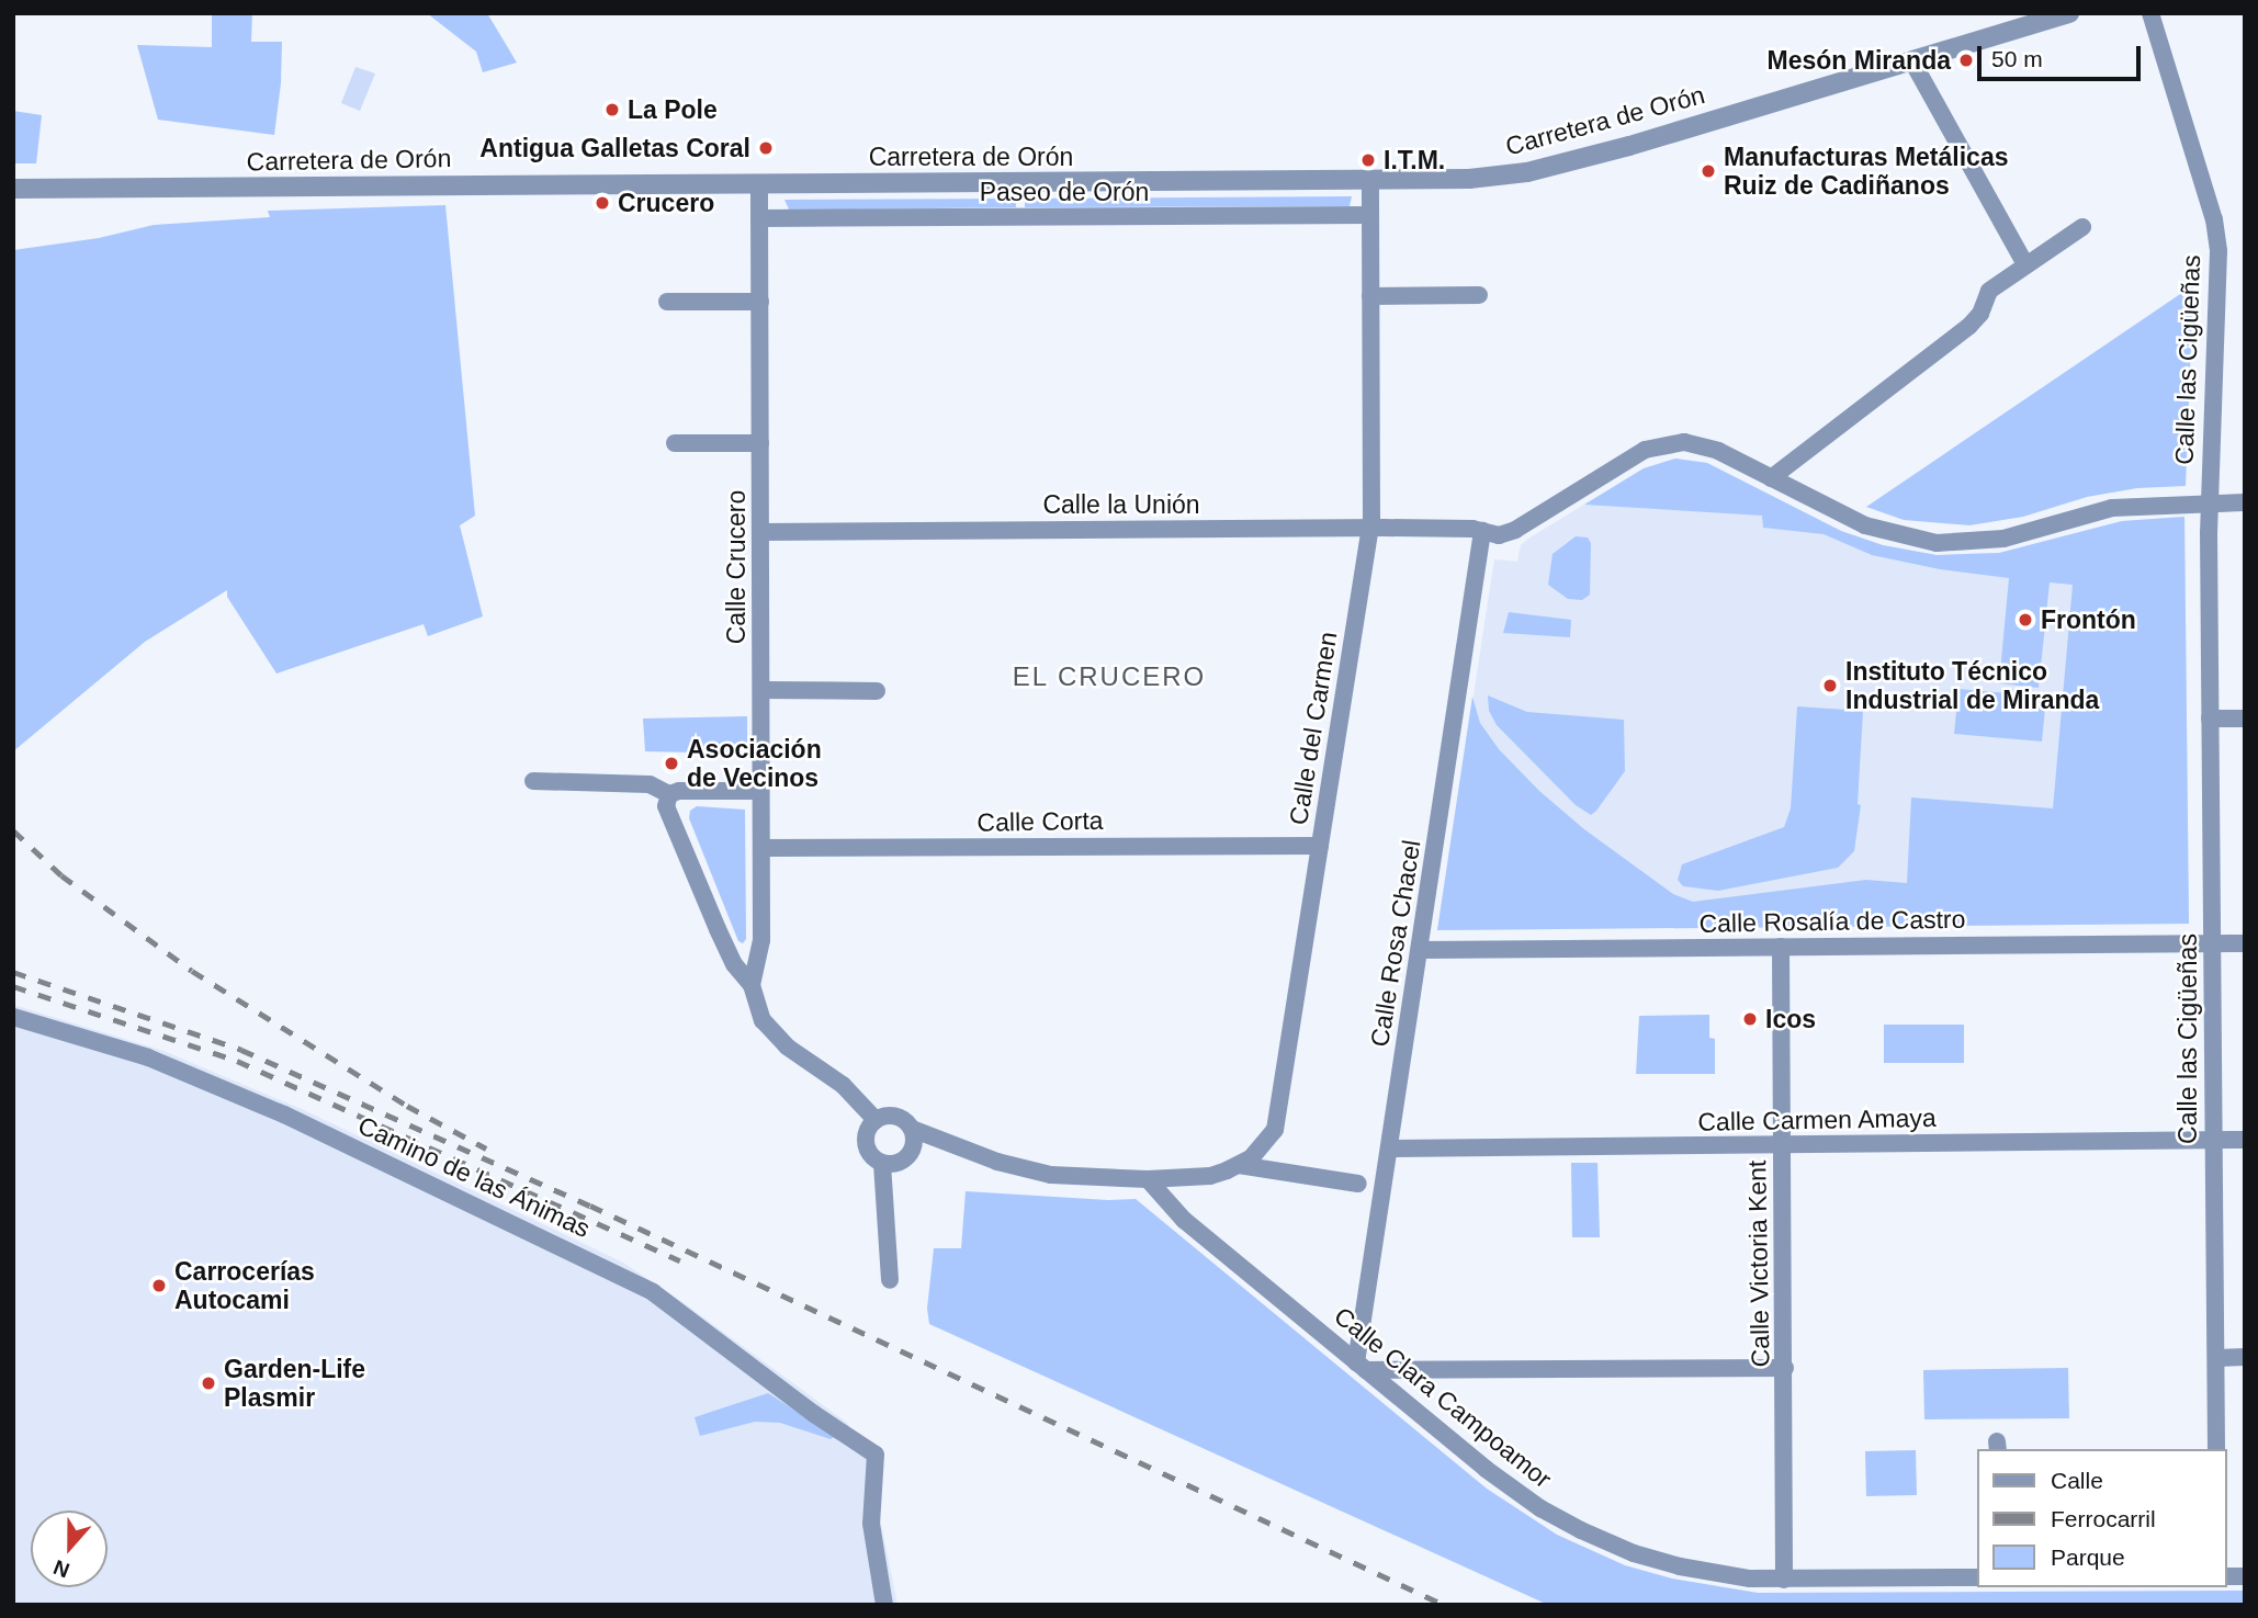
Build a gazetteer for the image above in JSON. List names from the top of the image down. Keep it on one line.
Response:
{"streets":{"street":["Carretera de Orón","Paseo de Orón","Calle las Cigüeñas","Calle la Unión","Calle Crucero","Calle del Carmen","Calle Corta","Calle Rosalía de Castro","Calle Rosa Chacel","Calle Carmen Amaya","Camino de las Ánimas","Calle Victoria Kent","Calle Clara Campoamor"]},"crossings":[["Carretera de Orón","Calle Crucero"],["Carretera de Orón","Calle del Carmen"],["Paseo de Orón","Calle Crucero"],["Paseo de Orón","Calle del Carmen"],["Calle las Cigüeñas","Calle la Unión"],["Calle las Cigüeñas","Calle Rosalía de Castro"],["Calle las Cigüeñas","Calle Carmen Amaya"],["Calle la Unión","Calle Crucero"],["Calle la Unión","Calle del Carmen"],["Calle la Unión","Calle Rosa Chacel"],["Calle Crucero","Calle Corta"],["Calle del Carmen","Calle Corta"],["Calle Rosalía de Castro","Calle Rosa Chacel"],["Calle Rosalía de Castro","Calle Victoria Kent"],["Calle Rosa Chacel","Calle Carmen Amaya"],["Calle Rosa Chacel","Calle Clara Campoamor"],["Calle Carmen Amaya","Calle Victoria Kent"],["Calle Victoria Kent","Calle Clara Campoamor"]],"districts":["EL CRUCERO"],"places":["Mesón Miranda","La Pole","Antigua Galletas Coral","I.T.M.","Manufacturas Metálicas Ruiz de Cadiñanos","Crucero","Frontón","Instituto Técnico Industrial de Miranda","Asociación de Vecinos","Icos","Carrocerías Autocami","Garden-Life Plasmir"],"legend":["Calle","Ferrocarril","Parque"],"scale_bar":"50 m","north":"bottom"}
